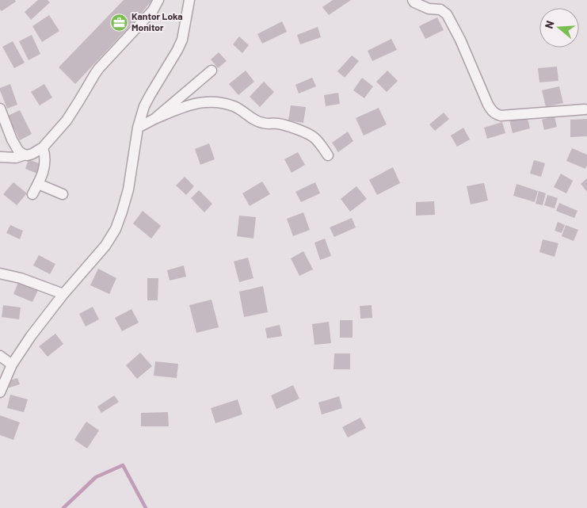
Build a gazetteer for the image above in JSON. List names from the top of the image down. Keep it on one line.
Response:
{"places":{"office":["Kantor Loka Monitor"]},"north":"left"}
